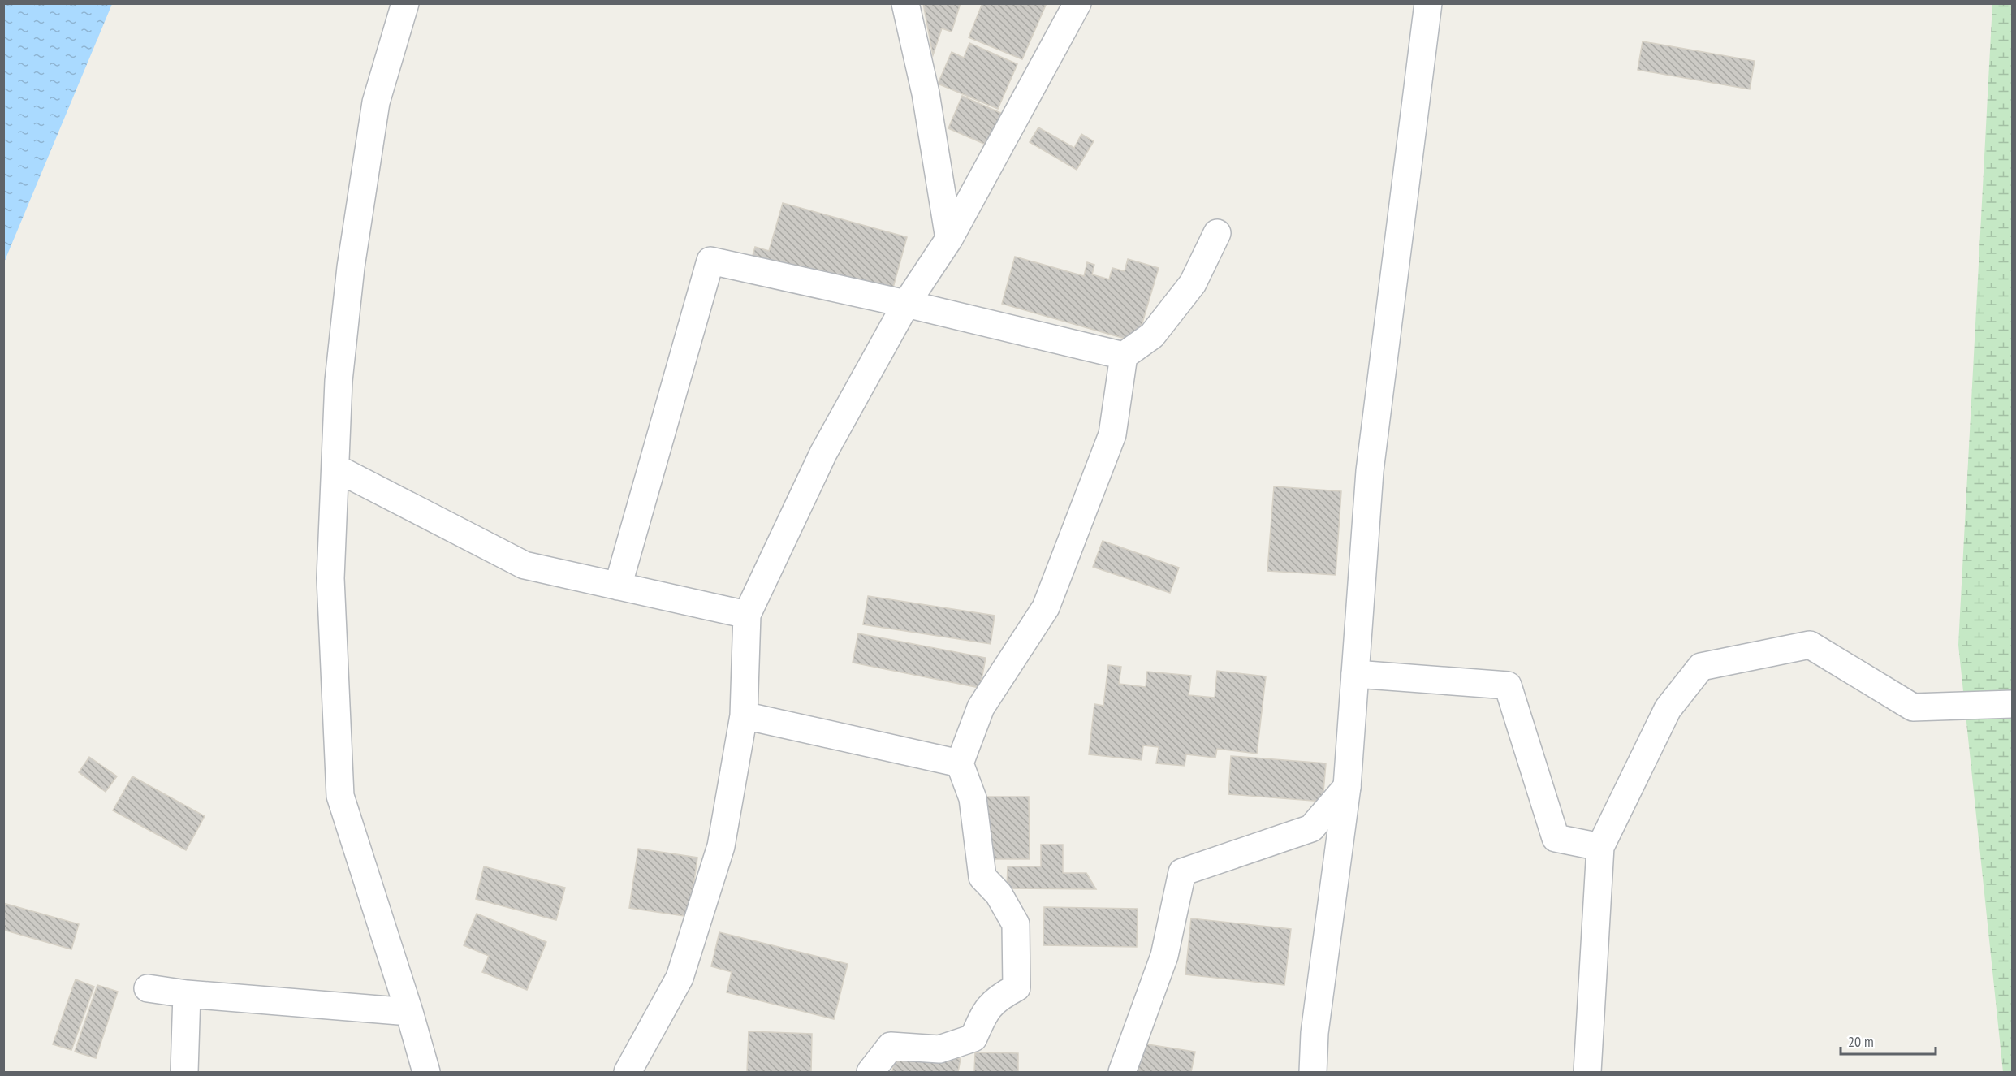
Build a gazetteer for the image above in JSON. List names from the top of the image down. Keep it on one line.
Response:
{"scale_bar":"20 m"}
